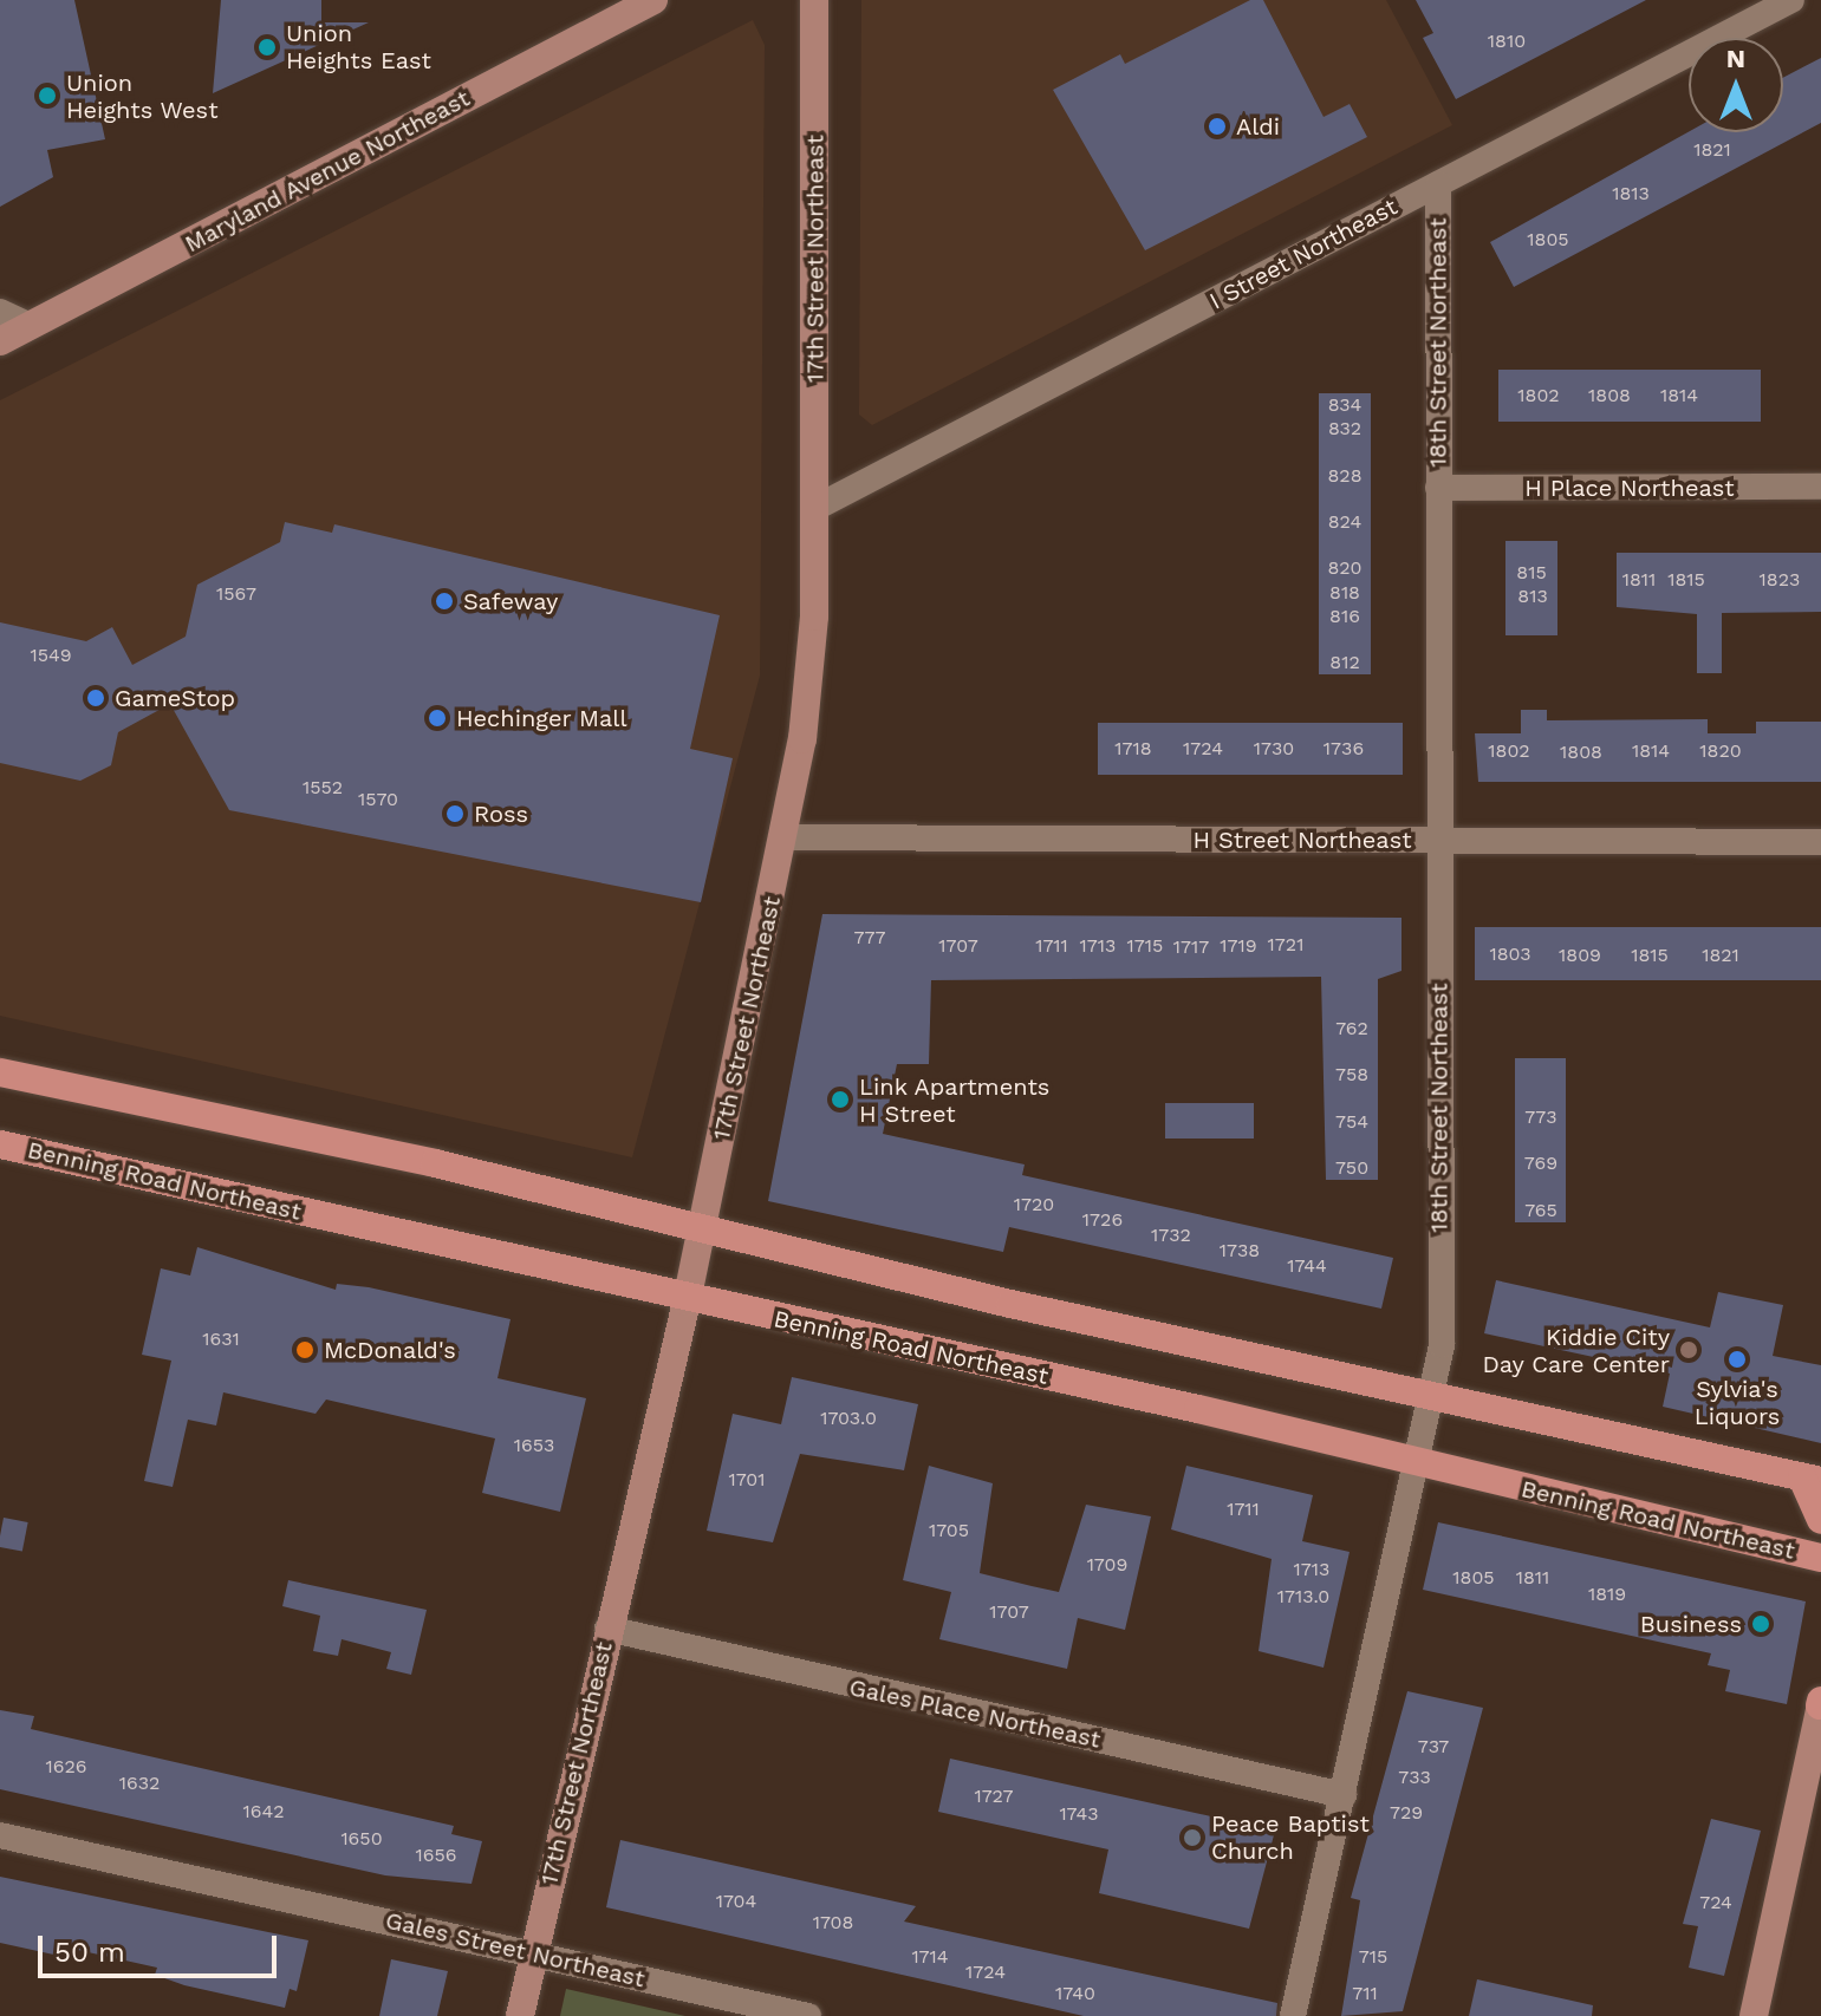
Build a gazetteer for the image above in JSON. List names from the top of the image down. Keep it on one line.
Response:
{"streets":{"main road":["Maryland Avenue Northeast","17th Street Northeast","Benning Road Northeast"],"street":["I Street Northeast","18th Street Northeast","H Place Northeast","H Street Northeast","Gales Place Northeast","Gales Street Northeast"]},"crossings":[["I Street Northeast","17th Street Northeast"],["I Street Northeast","18th Street Northeast"],["17th Street Northeast","H Street Northeast"],["17th Street Northeast","Benning Road Northeast"],["17th Street Northeast","Gales Place Northeast"],["17th Street Northeast","Gales Street Northeast"],["18th Street Northeast","H Place Northeast"],["18th Street Northeast","H Street Northeast"],["18th Street Northeast","Benning Road Northeast"],["18th Street Northeast","Gales Place Northeast"]],"places":["Union Heights East","Union Heights West","Aldi","Safeway","GameStop","Hechinger Mall","Ross","Link Apartments H Street","McDonald's","Kiddie City Day Care Center","Sylvia's Liquors","Business","Peace Baptist Church"],"house_numbers":["1810","1821","1813","1805","1802","1808","1814","834","832","828","824","820","815","1811","1815","1823","818","1567","813","816","1549","812","1718","1724","1730","1736","1802","1814","1820","1808","1552","1570","777","1721","1707","1711","1713","1715","1719","1717","1803","1809","1815","1821","762","758","773","754","769","750","1720","765","1726","1732","1738","1744","1631","1703.0","1653","1701","1711","1705","1709","1713","1805","1811","1819","1713.0","1707","737","1626","733","1632","1727","1642","729","1743","1650","1656","1704","724","1708","1714","715","1724","1740","711"],"scale_bar":"50 m","north":"top"}
